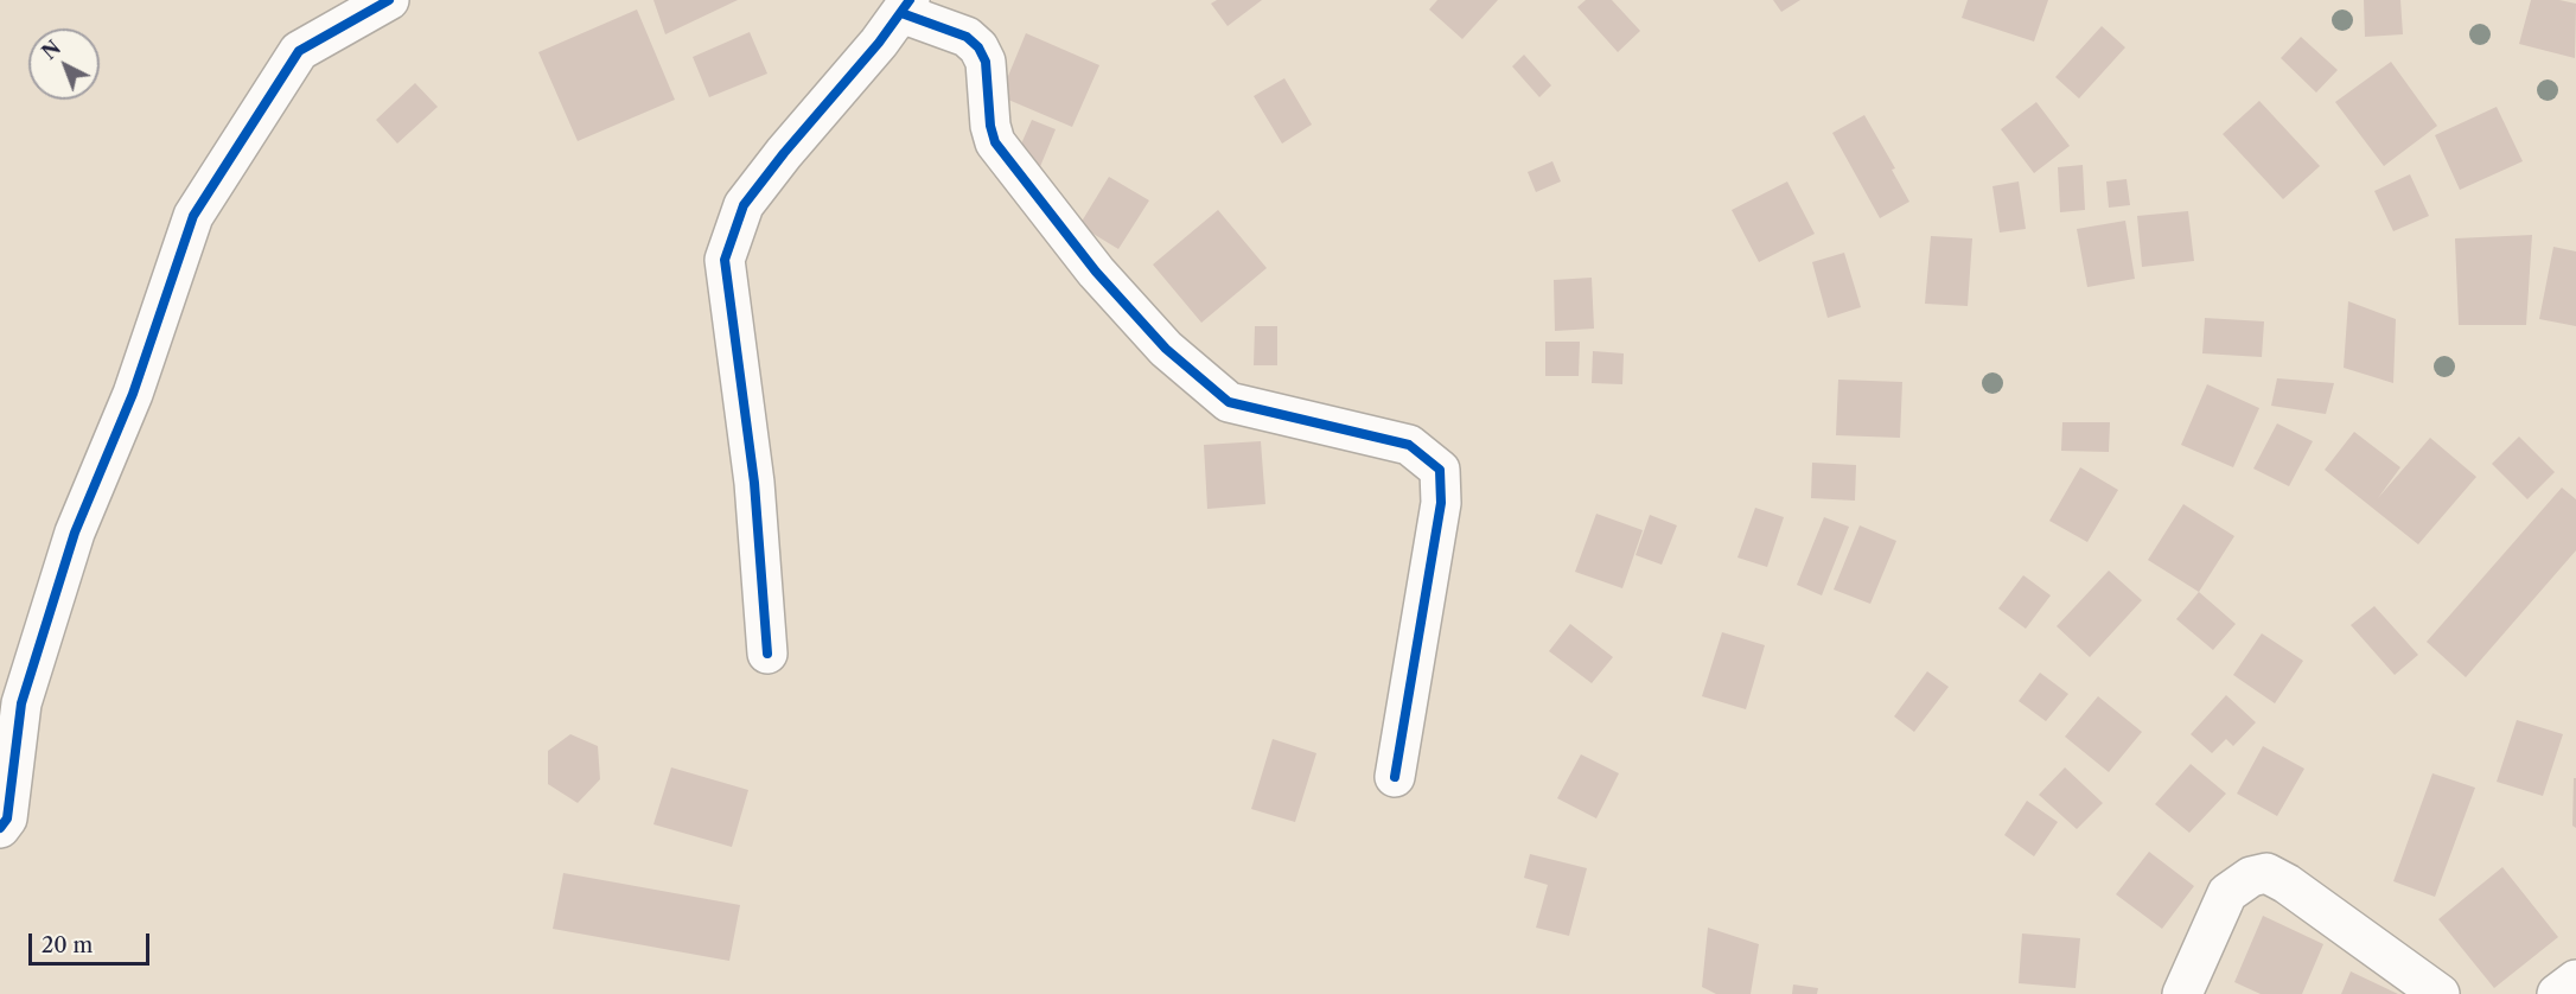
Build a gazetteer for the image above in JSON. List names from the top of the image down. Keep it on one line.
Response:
{"scale_bar":"20 m","north":"top left"}
